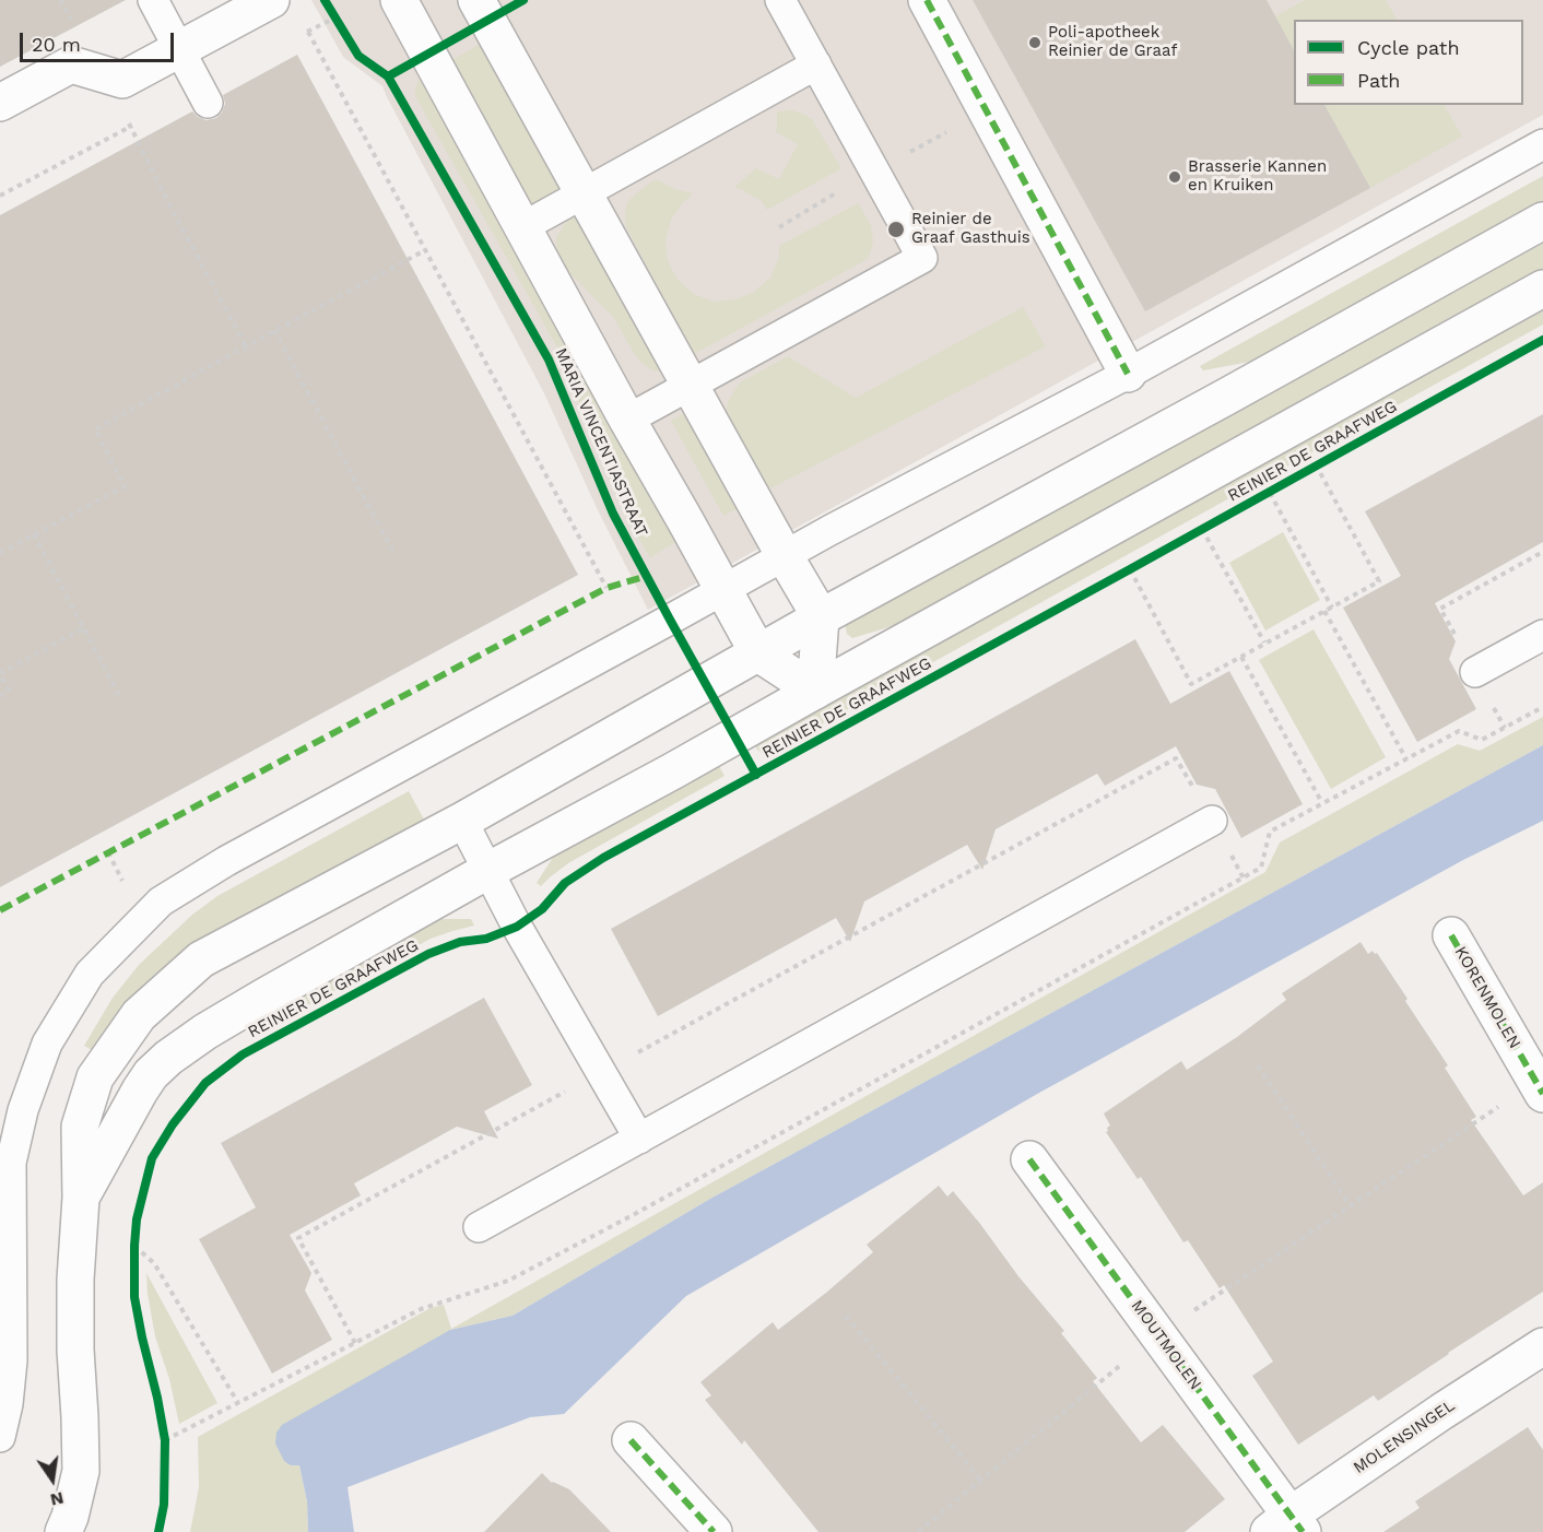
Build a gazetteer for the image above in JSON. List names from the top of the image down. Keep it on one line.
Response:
{"streets":{"main road":["MARIA VINCENTIASTRAAT","REINIER DE GRAAFWEG","KORENMOLEN","MOUTMOLEN","MOLENSINGEL"]},"crossings":[["MARIA VINCENTIASTRAAT","REINIER DE GRAAFWEG"],["MOUTMOLEN","MOLENSINGEL"]],"places":["Poli-apotheek Reinier de Graaf","Brasserie Kannen en Kruiken","Reinier de Graaf Gasthuis"],"legend":["Cycle path","Path"],"scale_bar":"20 m","north":"bottom"}
